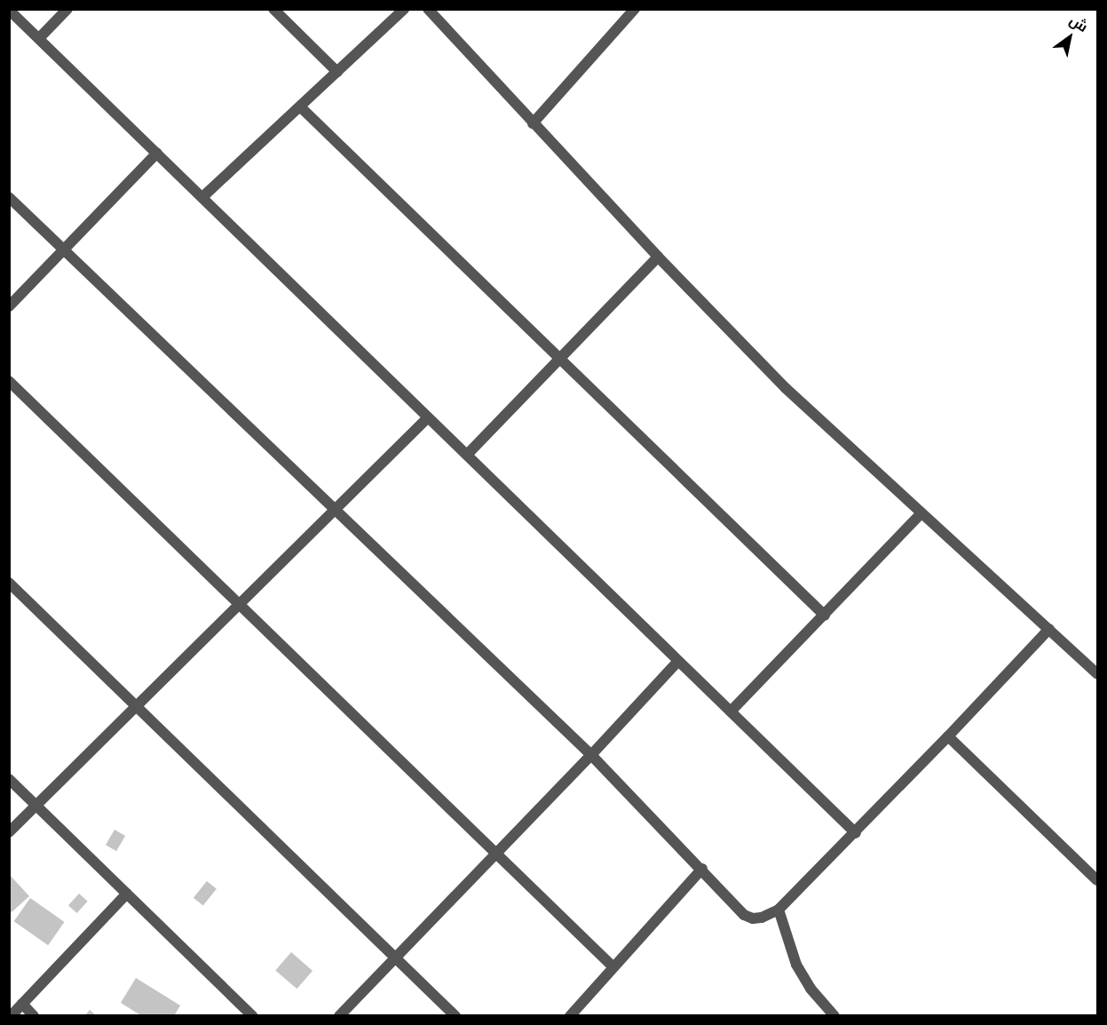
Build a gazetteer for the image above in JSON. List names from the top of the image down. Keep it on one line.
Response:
{"north":"top right"}
